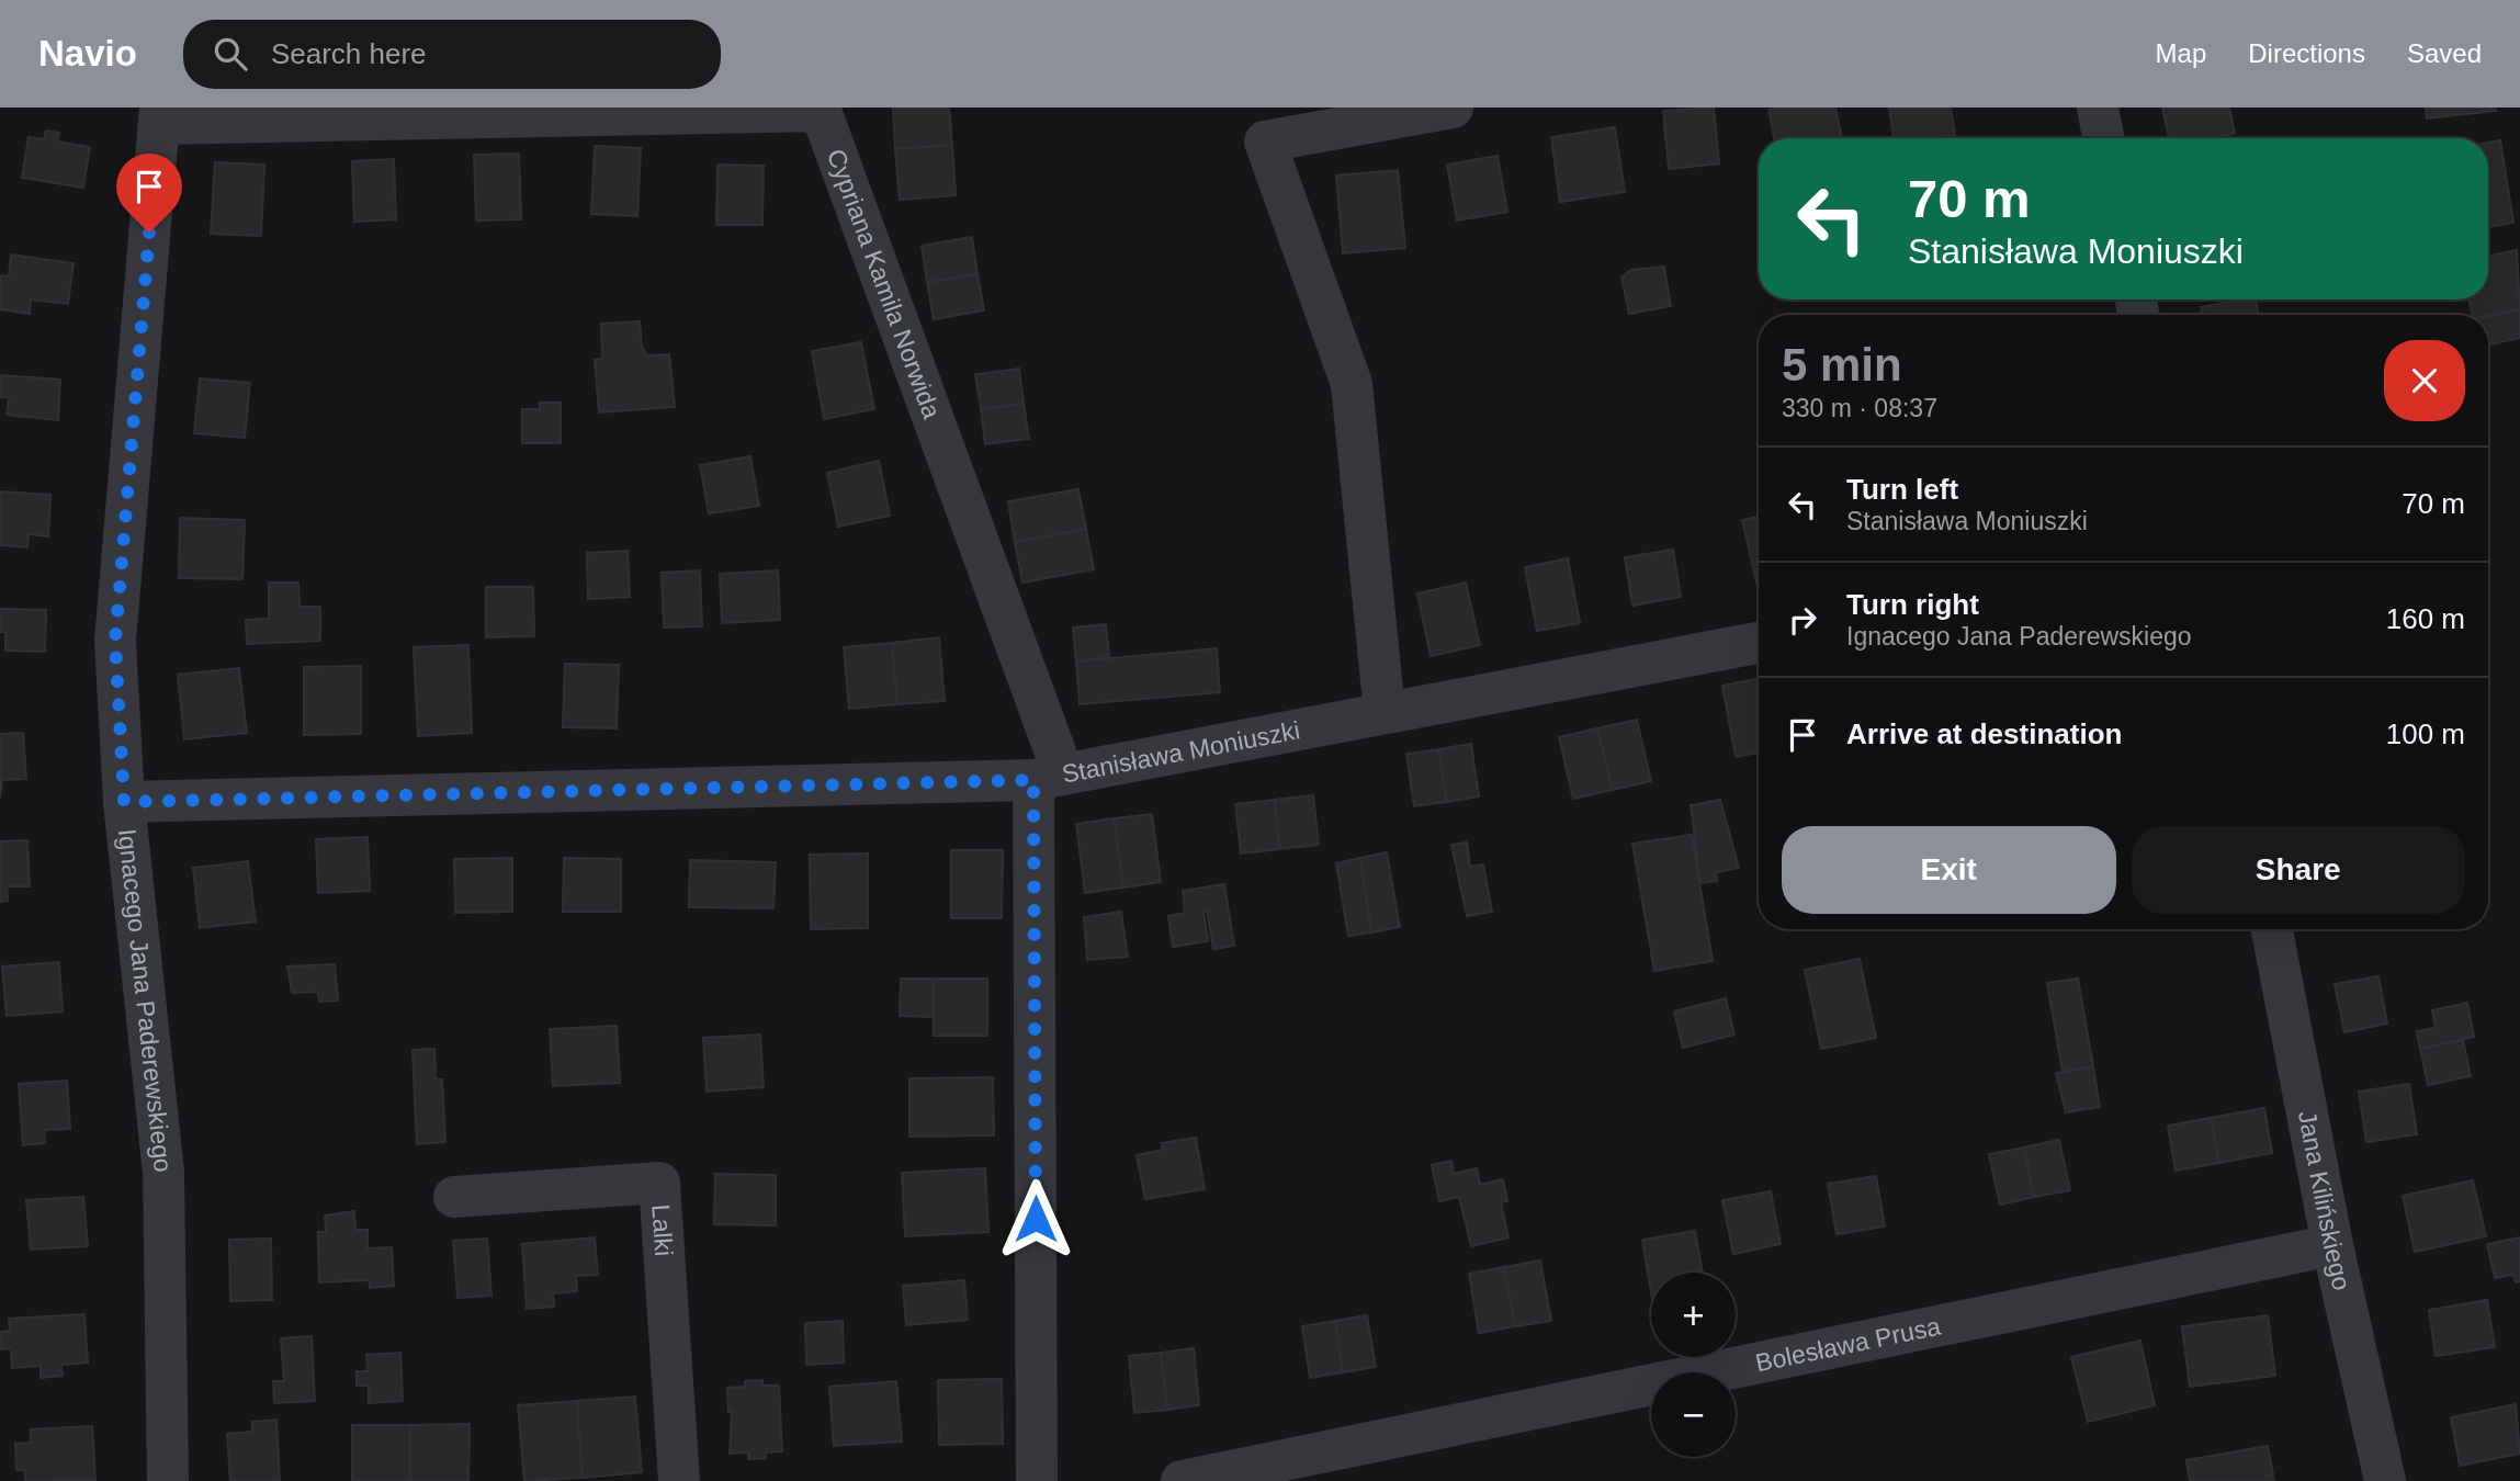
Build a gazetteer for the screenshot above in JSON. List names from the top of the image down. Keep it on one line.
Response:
{"streets":{"street":["Cypriana Kamila Norwida","Stanisława Moniuszki","Ignacego Jana Paderewskiego","Jana Kilińskiego","Lalki","Bolesława Prusa"]},"crossings":[["Cypriana Kamila Norwida","Stanisława Moniuszki"],["Cypriana Kamila Norwida","Ignacego Jana Paderewskiego"],["Stanisława Moniuszki","Ignacego Jana Paderewskiego"],["Jana Kilińskiego","Bolesława Prusa"]],"page":{"header":"Navio","search":"Search here","nav":["Map","Directions","Saved"],"turn":["70 m","Stanisława Moniuszki"],"heading":["5 min","330 m · 08:37"],"list":[{"name":"Turn left","note":"Stanisława Moniuszki","value":"70 m"},{"name":"Turn right","note":"Ignacego Jana Paderewskiego","value":"160 m"},{"name":"Arrive at destination","value":"100 m"}],"buttons":["Exit","Share"],"map_buttons":["+","−"]}}
